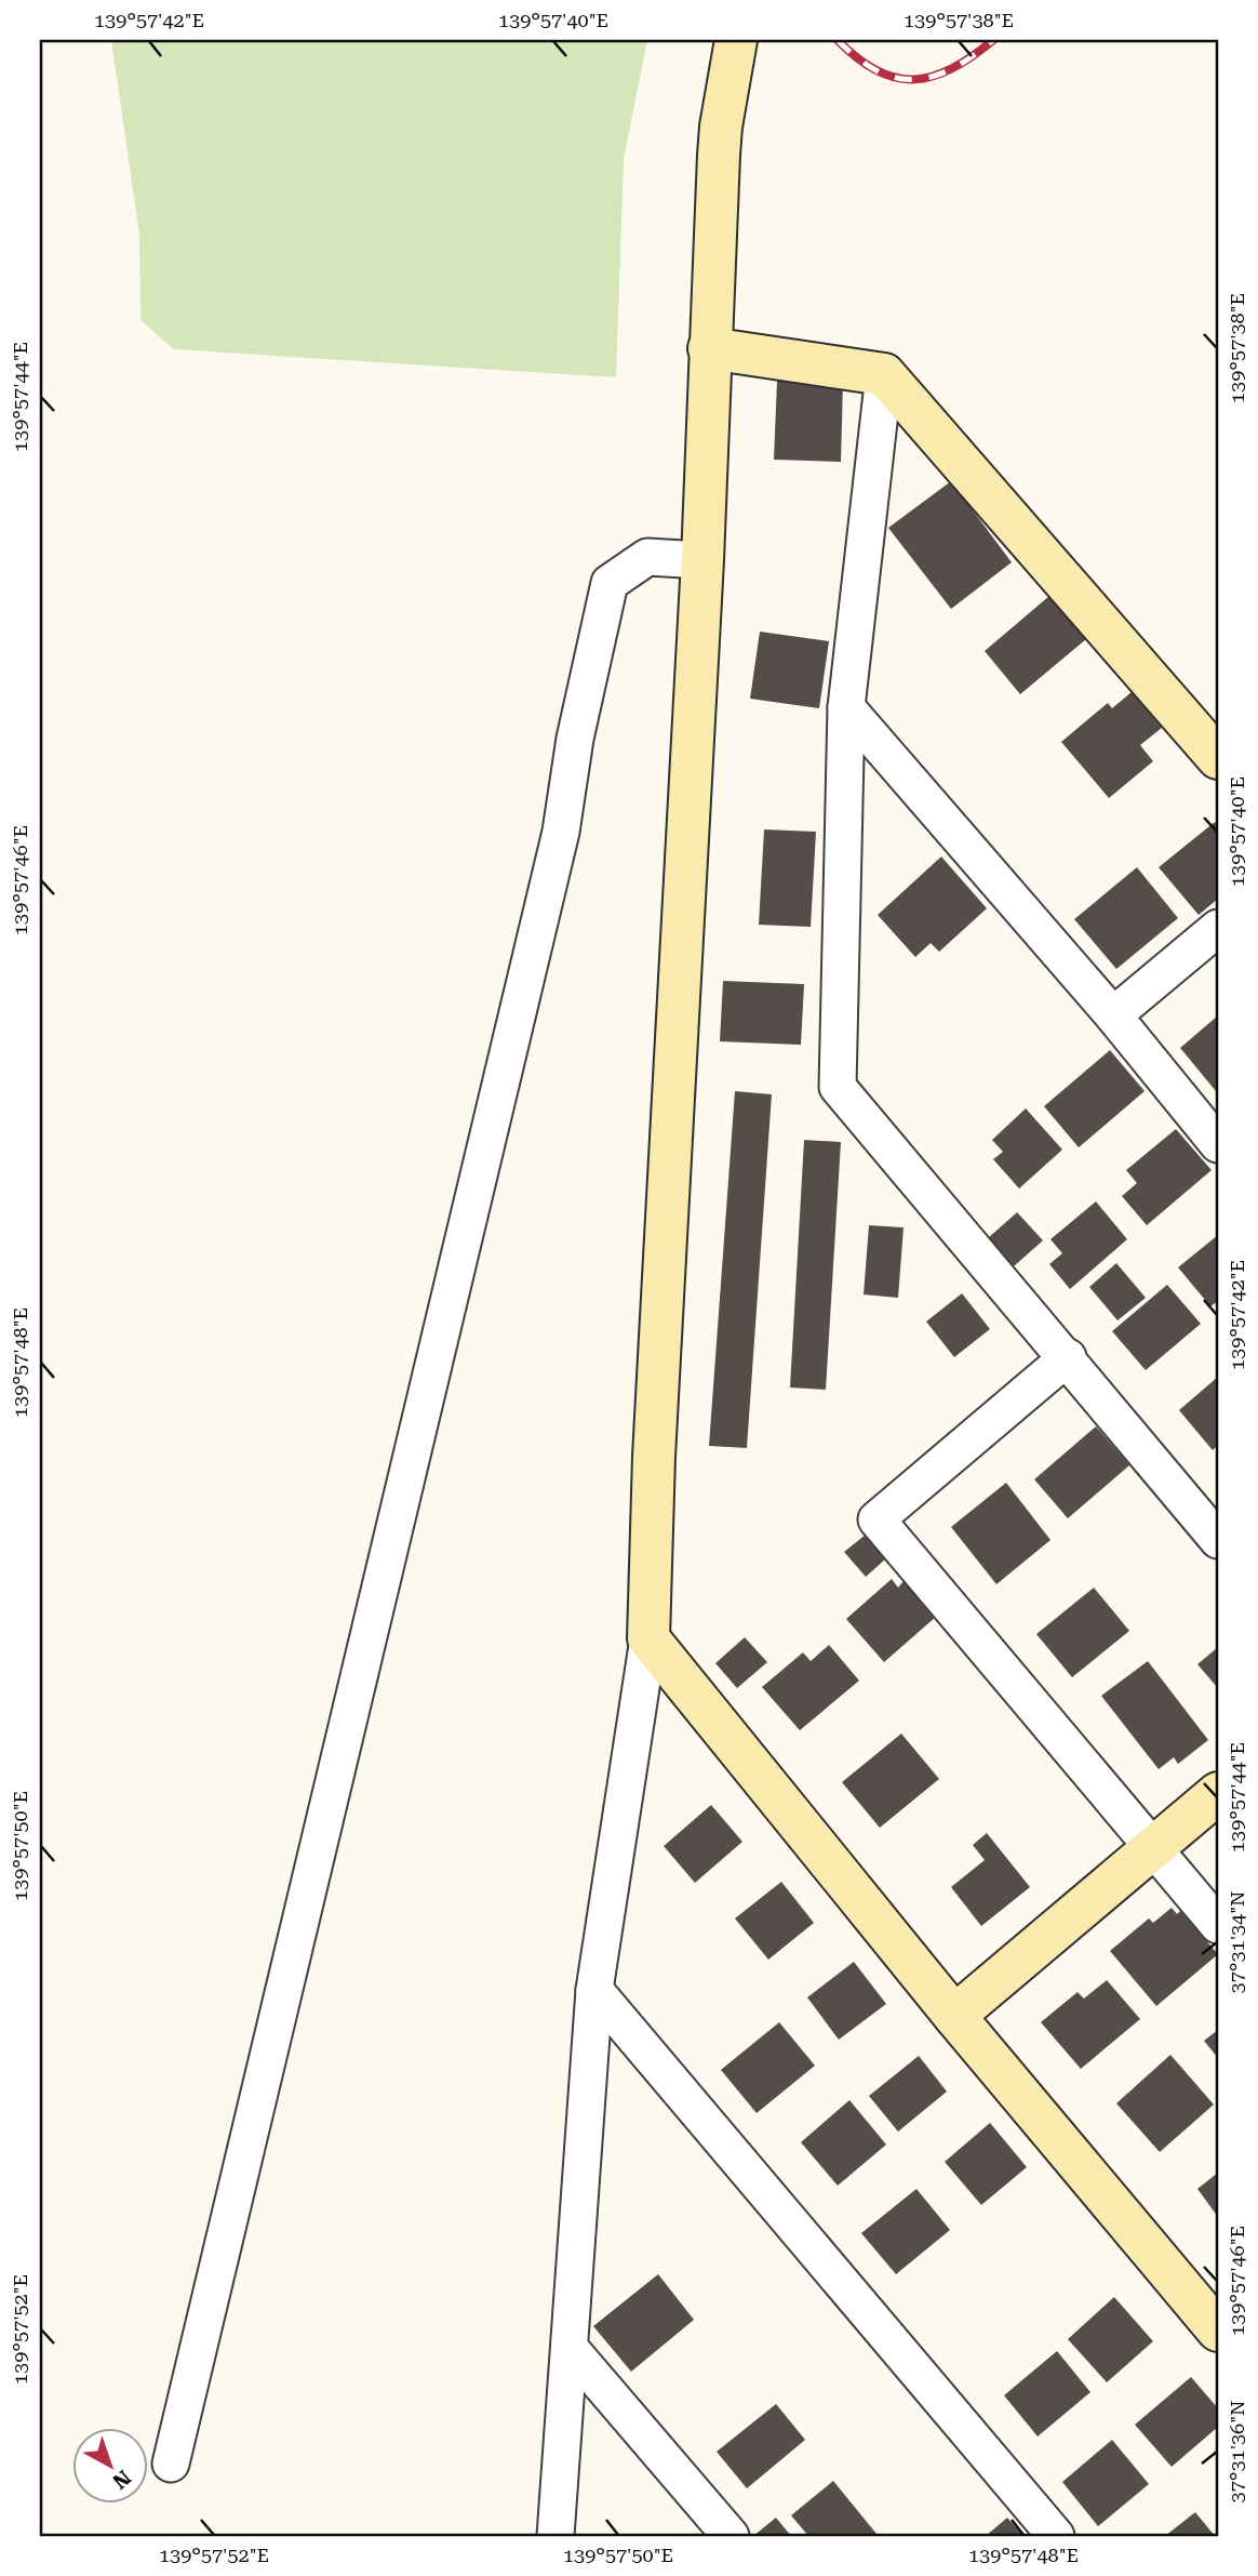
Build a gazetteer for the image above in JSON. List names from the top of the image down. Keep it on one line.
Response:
{"north":"bottom right","coordinates":["139°57'42\"E","139°57'40\"E","139°57'38\"E","139°57'44\"E","139°57'46\"E","139°57'48\"E","139°57'50\"E","37°31'34\"N","139°57'52\"E","37°31'36\"N"]}
